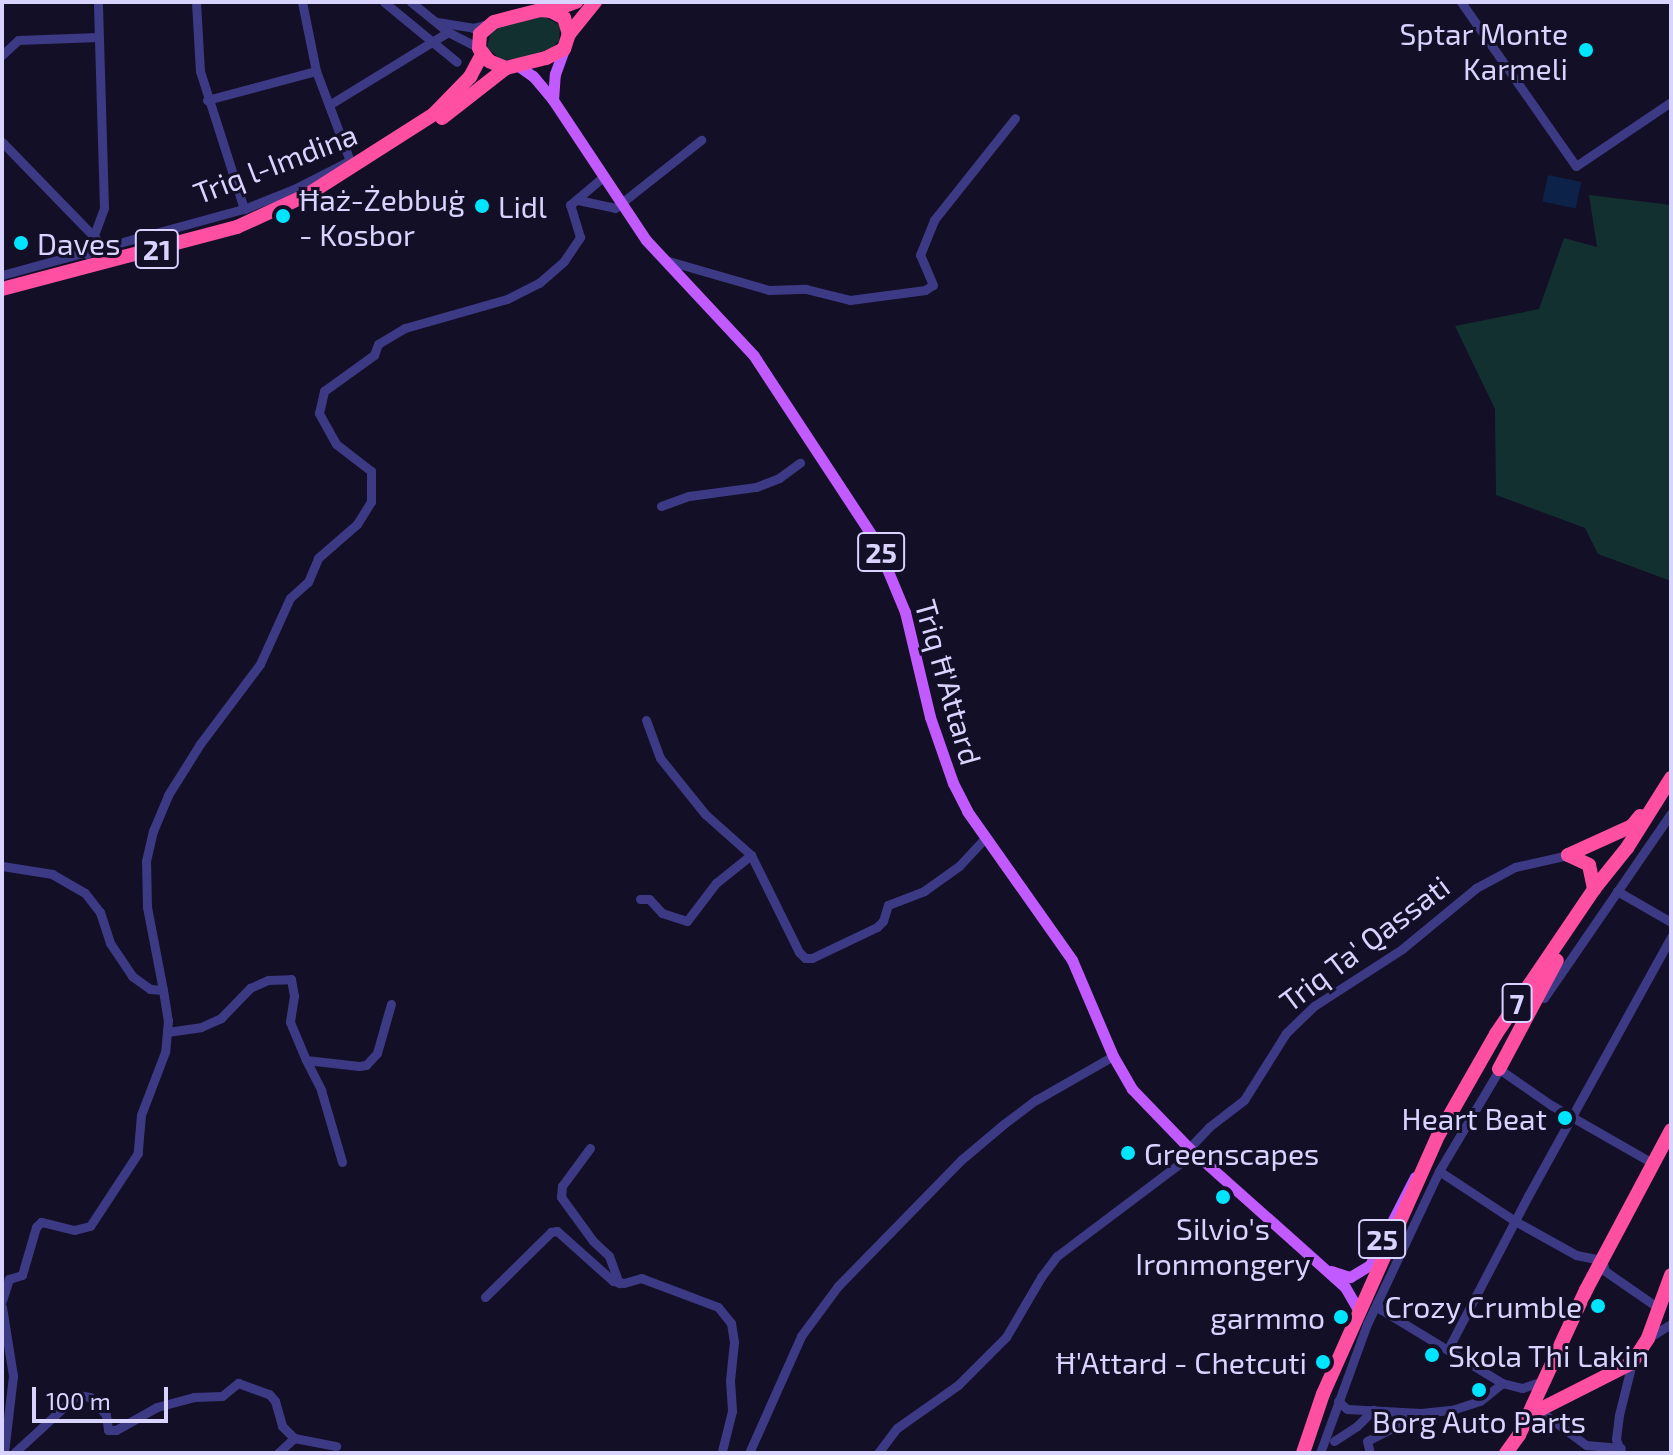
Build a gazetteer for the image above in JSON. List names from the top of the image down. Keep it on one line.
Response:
{"streets":{"highway":["Triq l-Imdina","21","7"],"main road":["25","Triq Ħ'Attard"],"street":["Triq Ta' Qassati"]},"crossings":[["Triq l-Imdina","Triq Ħ'Attard"],["25","Triq Ħ'Attard"],["25","Triq Ta' Qassati"],["25","7"]],"places":["Sptar Monte Karmeli","Lidl","Ħaż-Żebbuġ - Kosbor","Daves","Heart Beat","Greenscapes","Silvio's Ironmongery","Crozy Crumble","garmmo","Skola Thi Lakin","Ħ'Attard - Chetcuti","Borg Auto Parts"],"scale_bar":"100 m"}
